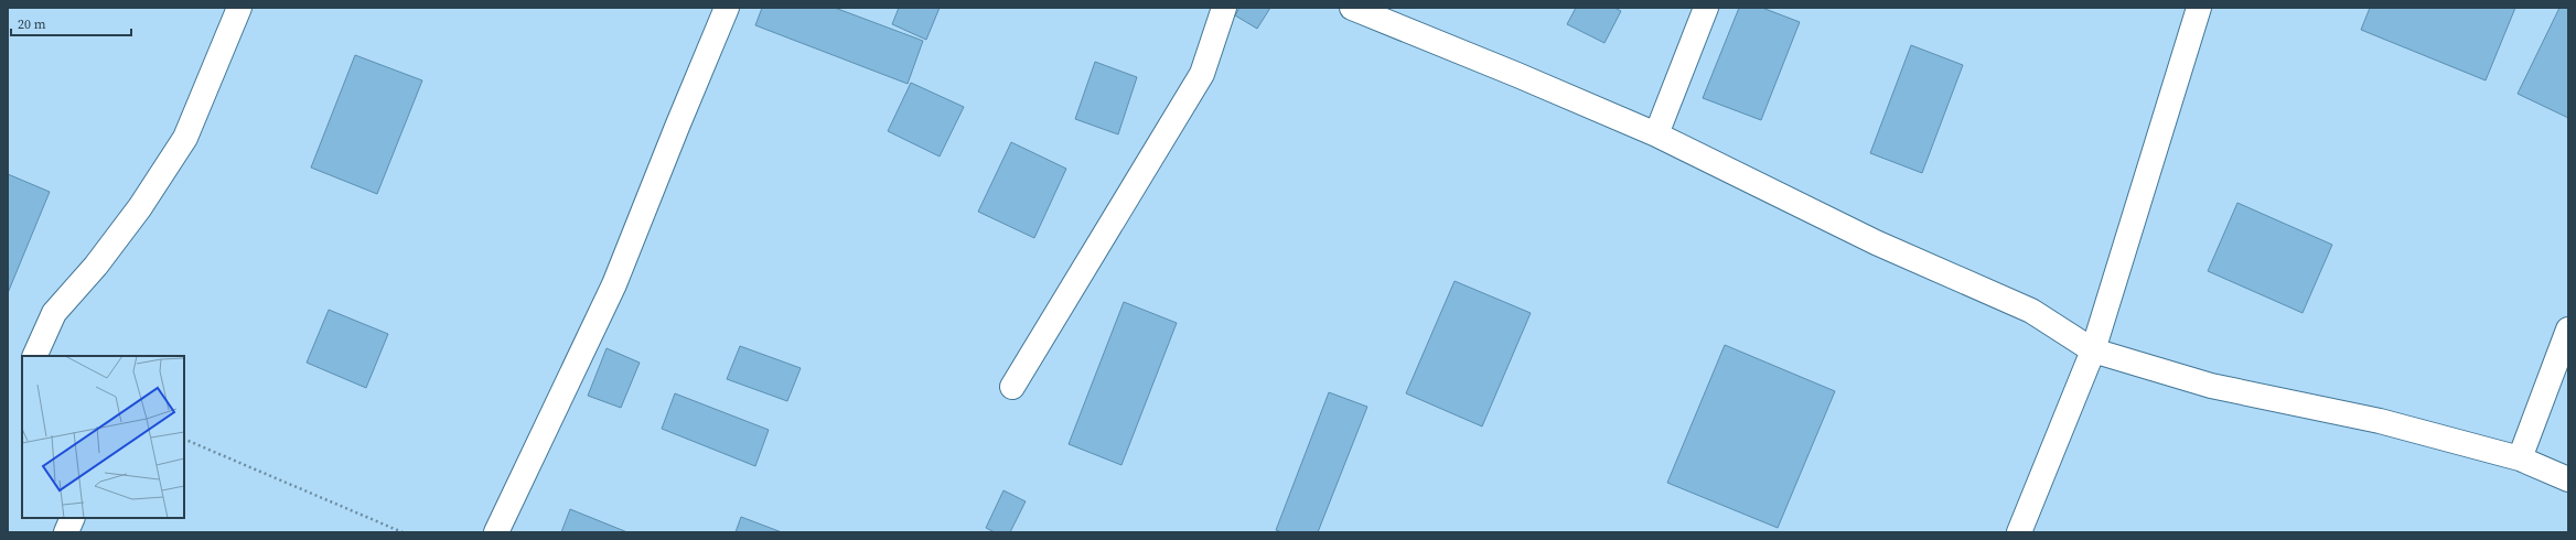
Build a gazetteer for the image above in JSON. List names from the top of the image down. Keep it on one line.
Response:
{"scale_bar":"20 m"}
